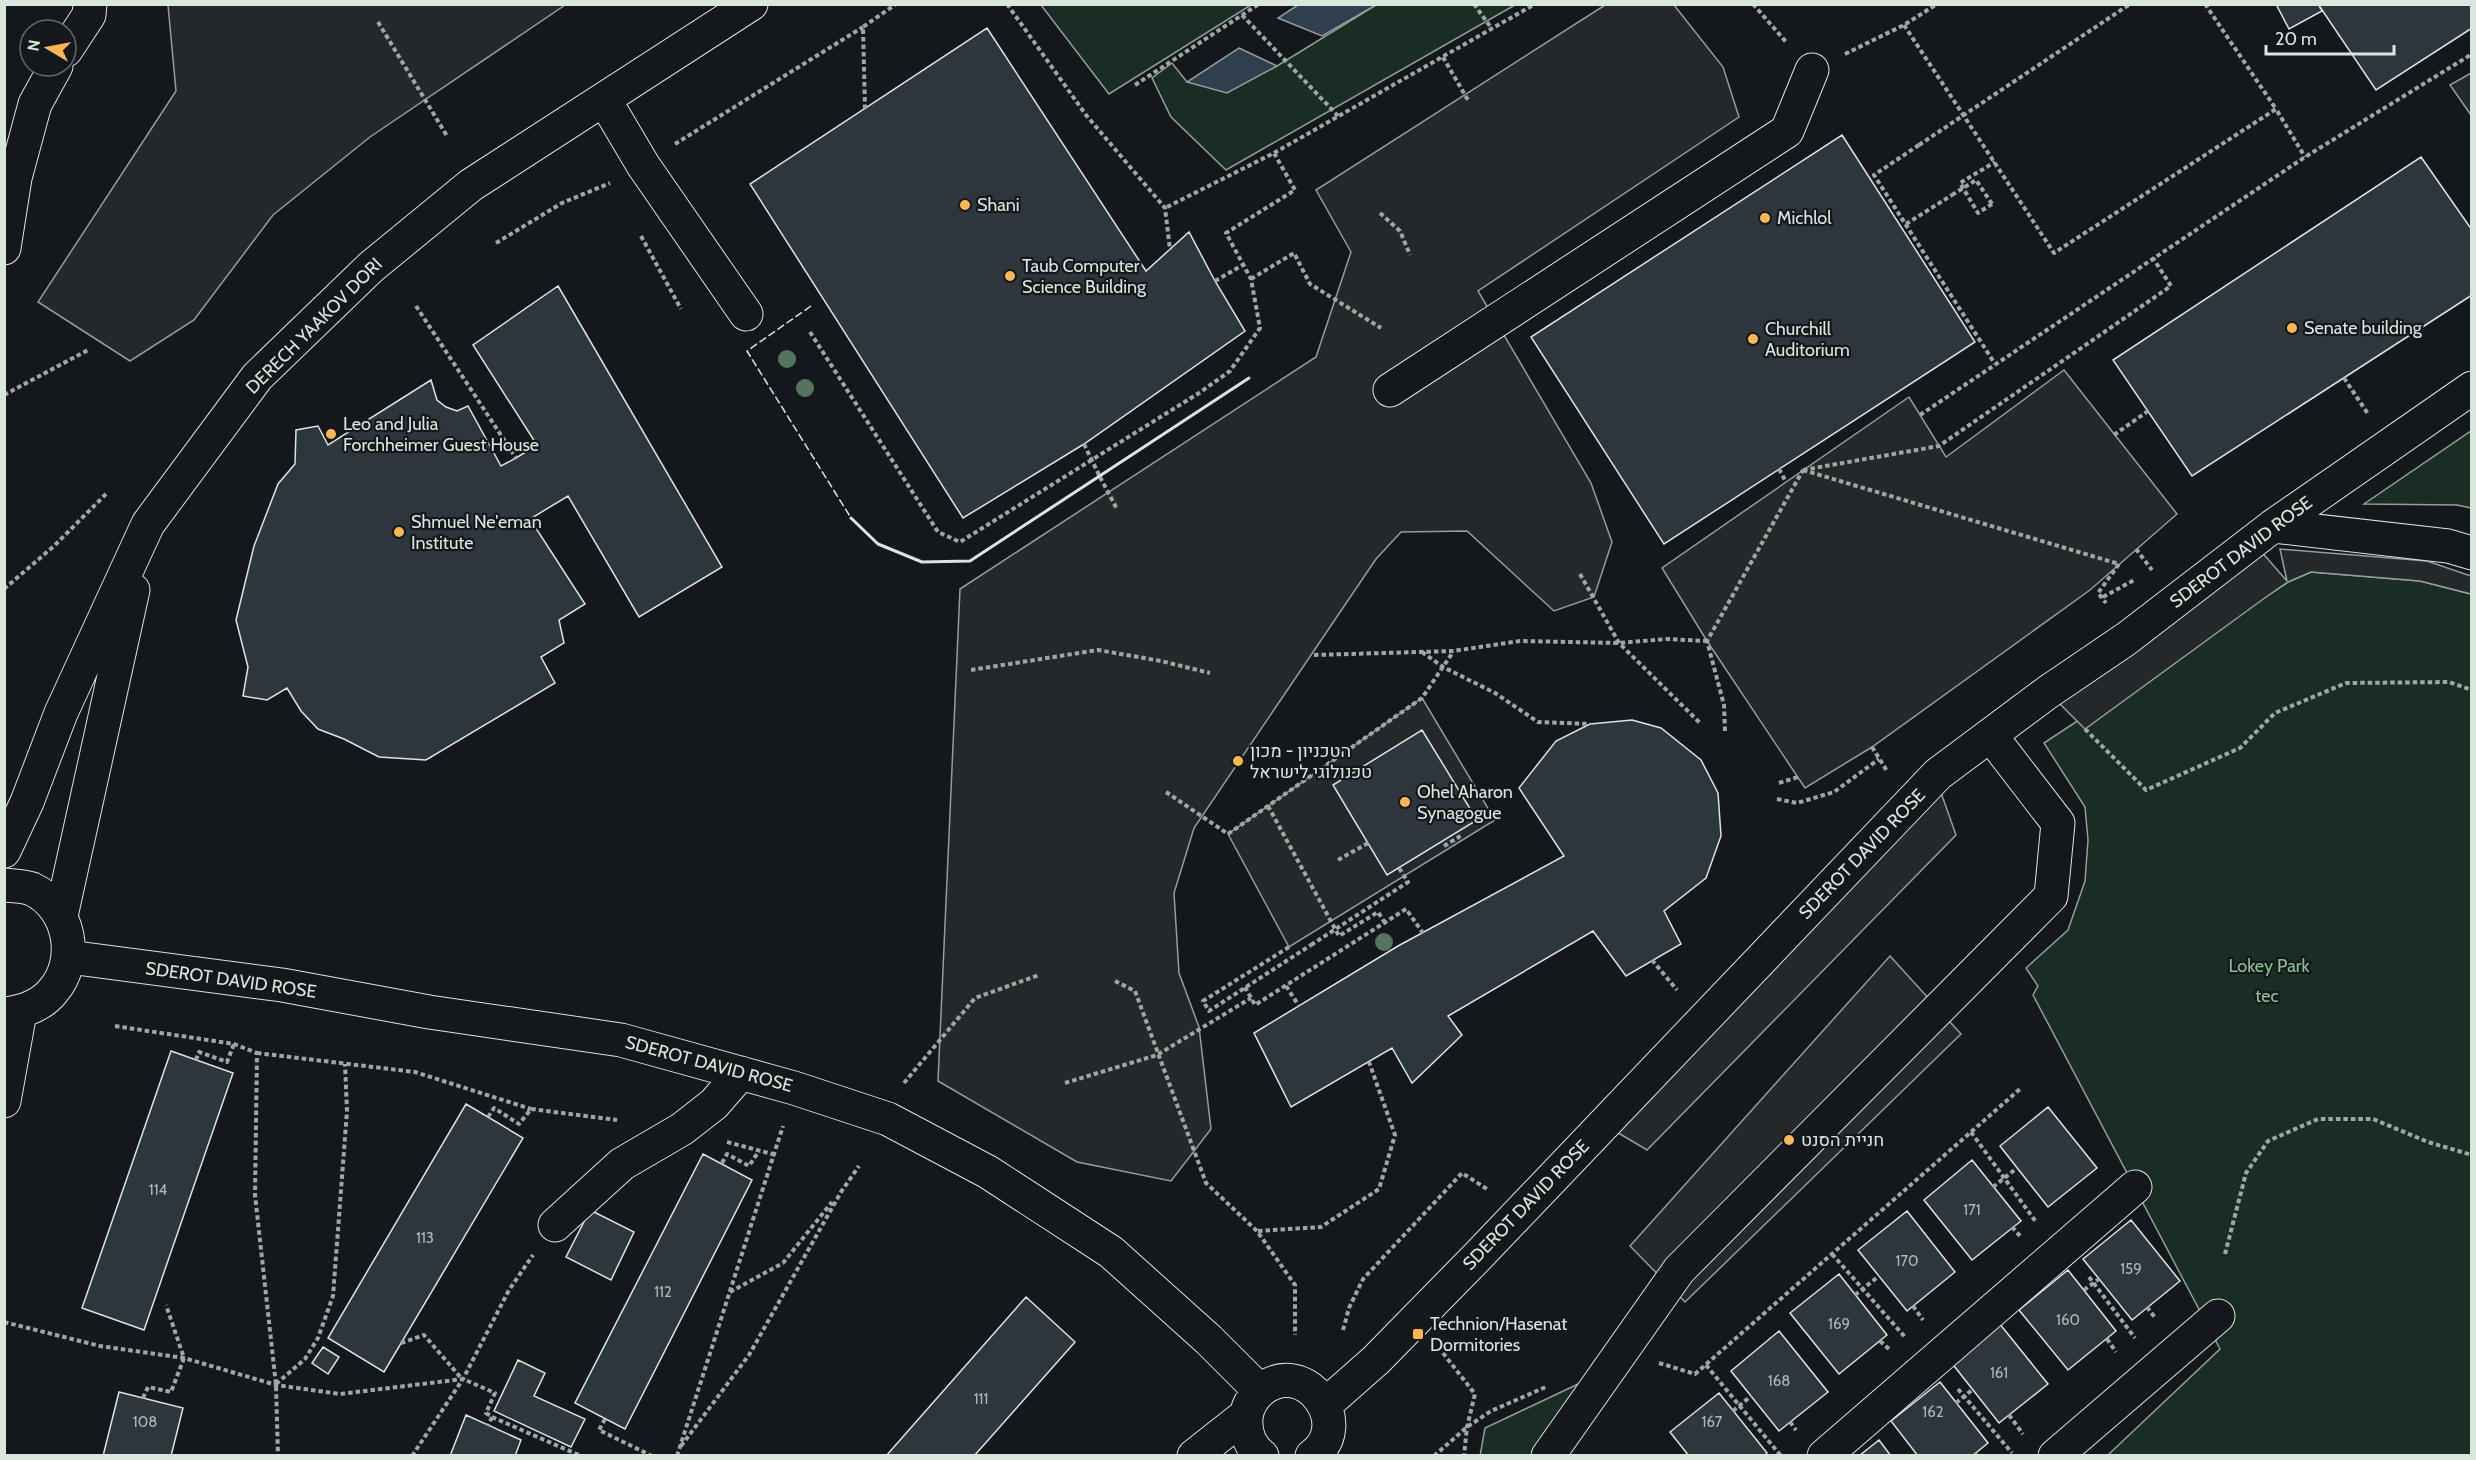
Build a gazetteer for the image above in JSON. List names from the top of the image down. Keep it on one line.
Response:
{"streets":{"street":["DERECH YAAKOV DORI","SDEROT DAVID ROSE"]},"parks":["Lokey Park","tec"],"places":{"other":["Shani","Michlol","Taub Computer Science Building","Senate building","Churchill Auditorium","Leo and Julia Forchheimer Guest House","Shmuel Ne'eman Institute","הטכניון - מכון טכנולוגי לישראל","Ohel Aharon Synagogue","חניית הסנט"],"transit":["Technion/Hasenat Dormitories"]},"house_numbers":["114","171","113","170","159","112","160","169","161","168","111","162","108","167"],"scale_bar":"20 m","north":"left"}
